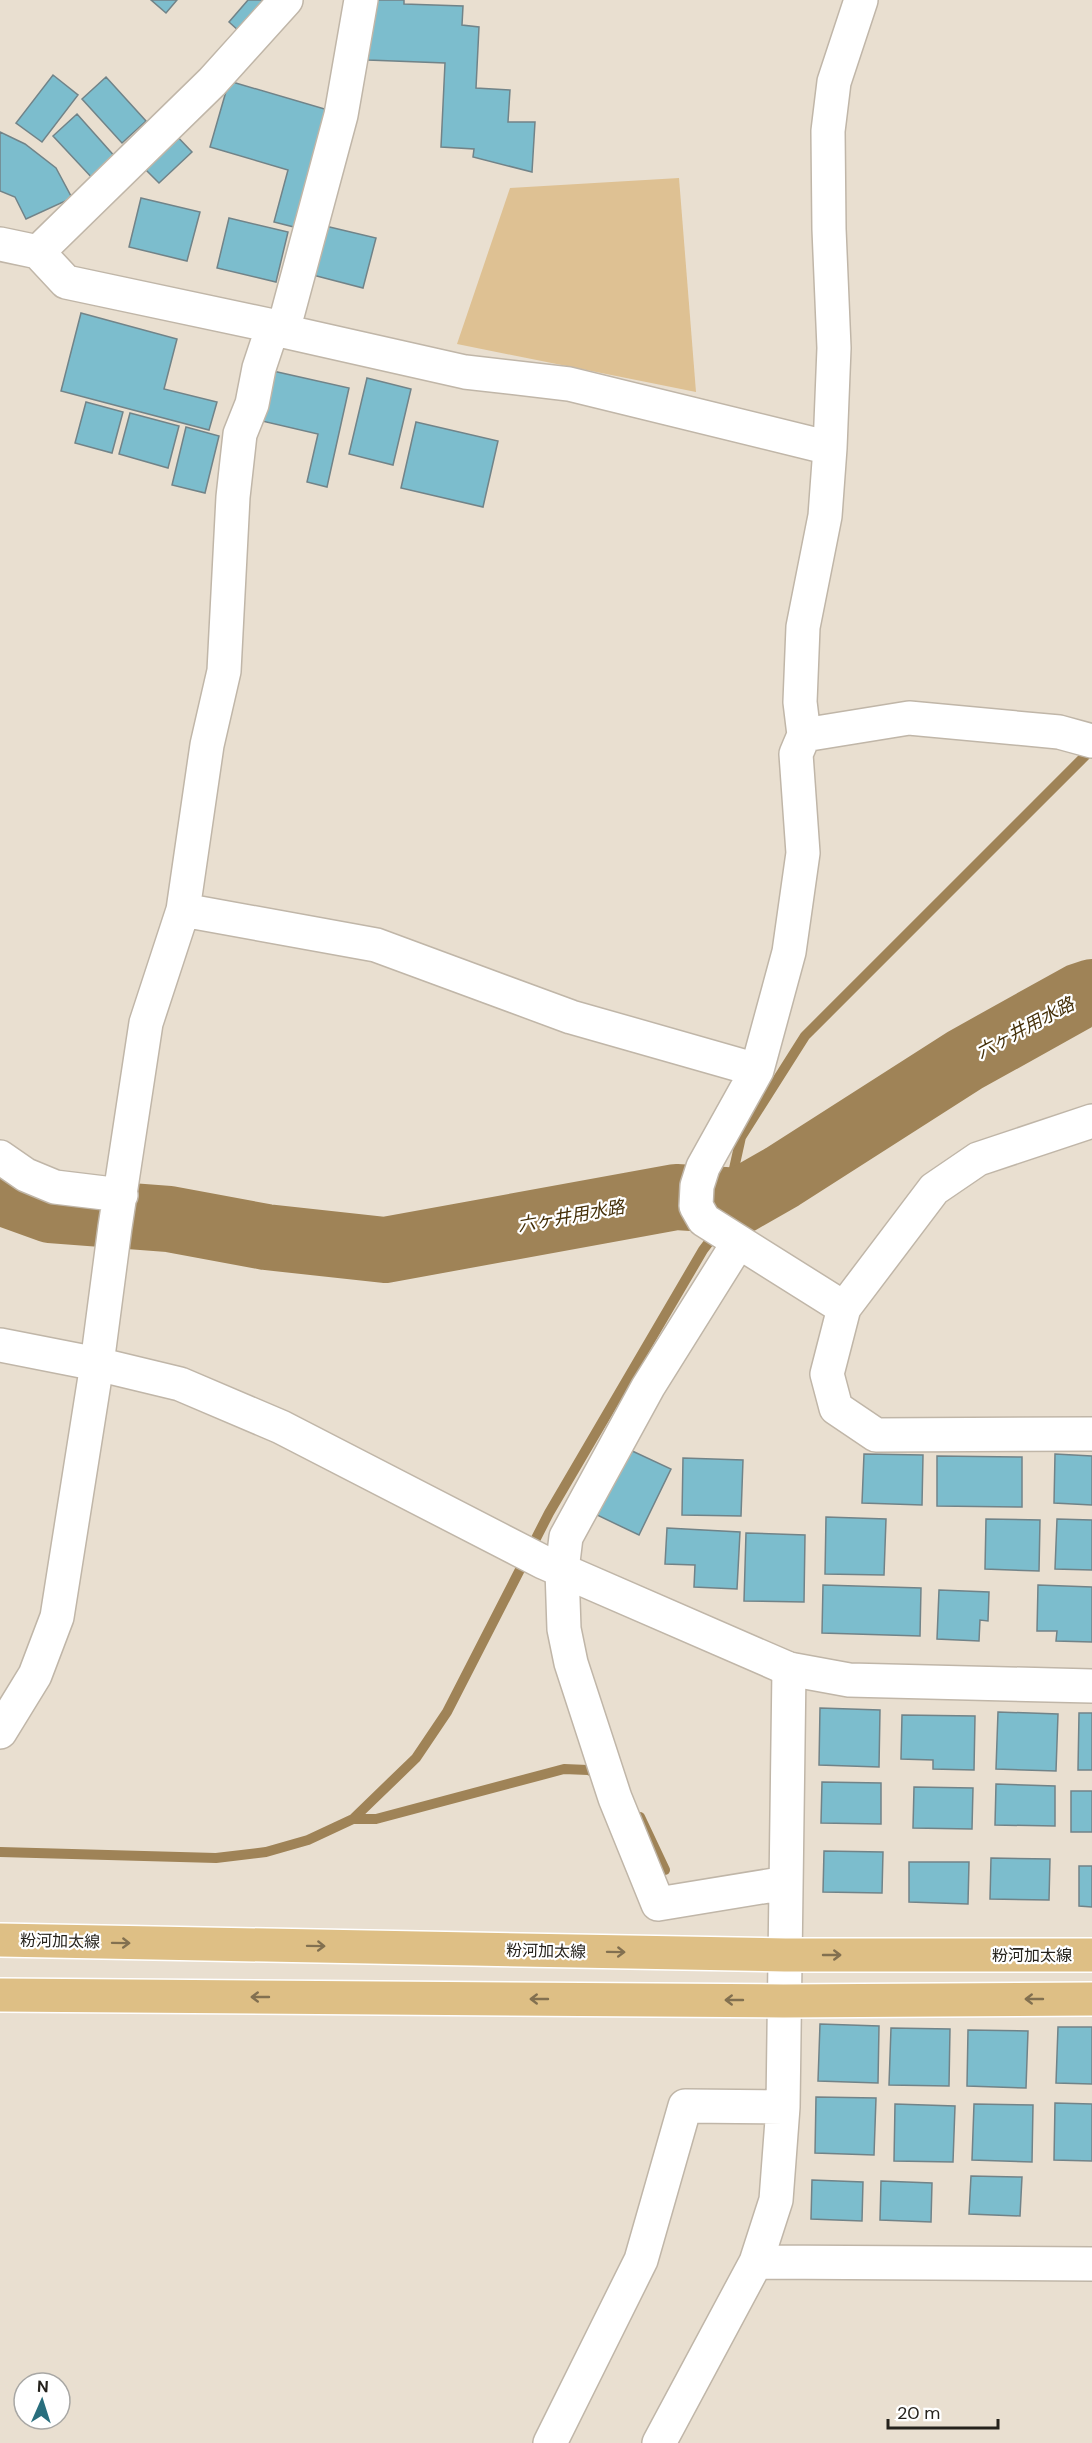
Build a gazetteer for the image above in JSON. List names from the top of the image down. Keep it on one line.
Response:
{"streets":{"main road":["粉河加太線"]},"water":["六ヶ井用水路"],"scale_bar":"20 m","north":"top"}
